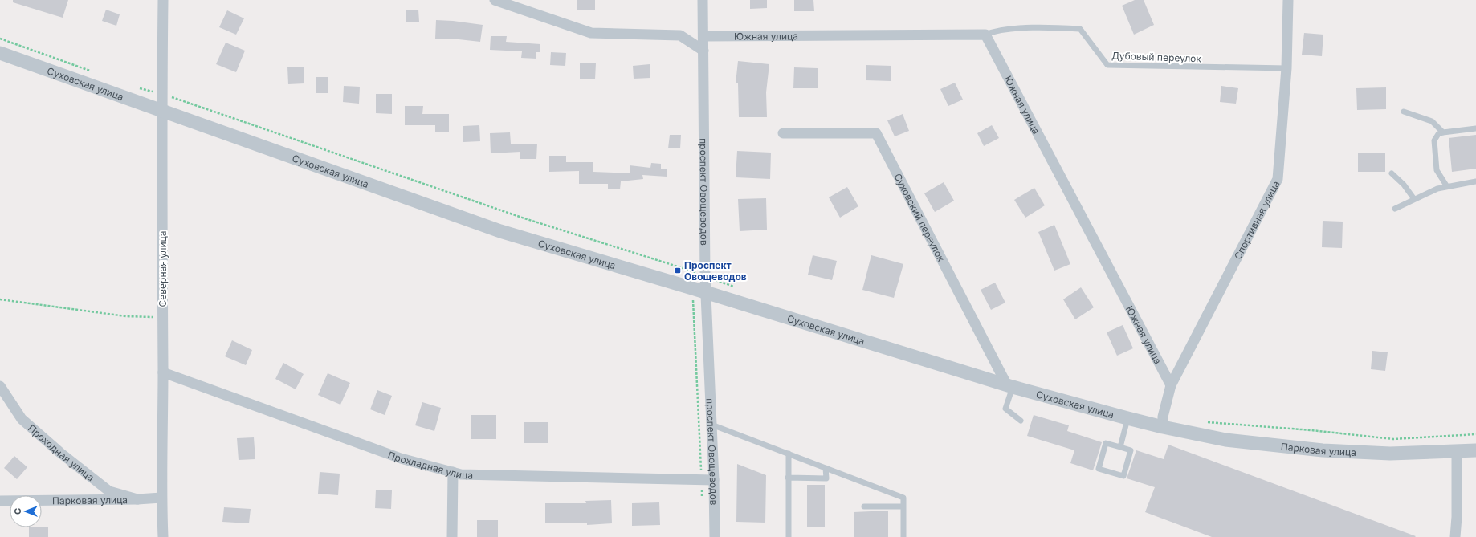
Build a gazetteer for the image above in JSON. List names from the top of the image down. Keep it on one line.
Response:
{"streets":{"street":["Южная улица","Суховская улица","проспект Овощеводов","Суховский переулок","Спортивная улица","Северная улица","Парковая улица","Проходная улица","Прохладная улица"],"lane":["Дубовый переулок"]},"crossings":[["Южная улица","Дубовый переулок"],["Южная улица","проспект Овощеводов"],["Южная улица","Спортивная улица"],["Дубовый переулок","Спортивная улица"],["Суховская улица","проспект Овощеводов"],["Суховская улица","Суховский переулок"],["Суховская улица","Северная улица"],["Суховская улица","Парковая улица"],["проспект Овощеводов","Прохладная улица"],["Северная улица","Парковая улица"],["Северная улица","Прохладная улица"],["Парковая улица","Проходная улица"]],"places":{"transit":["Проспект Овощеводов"]},"north":"left"}
